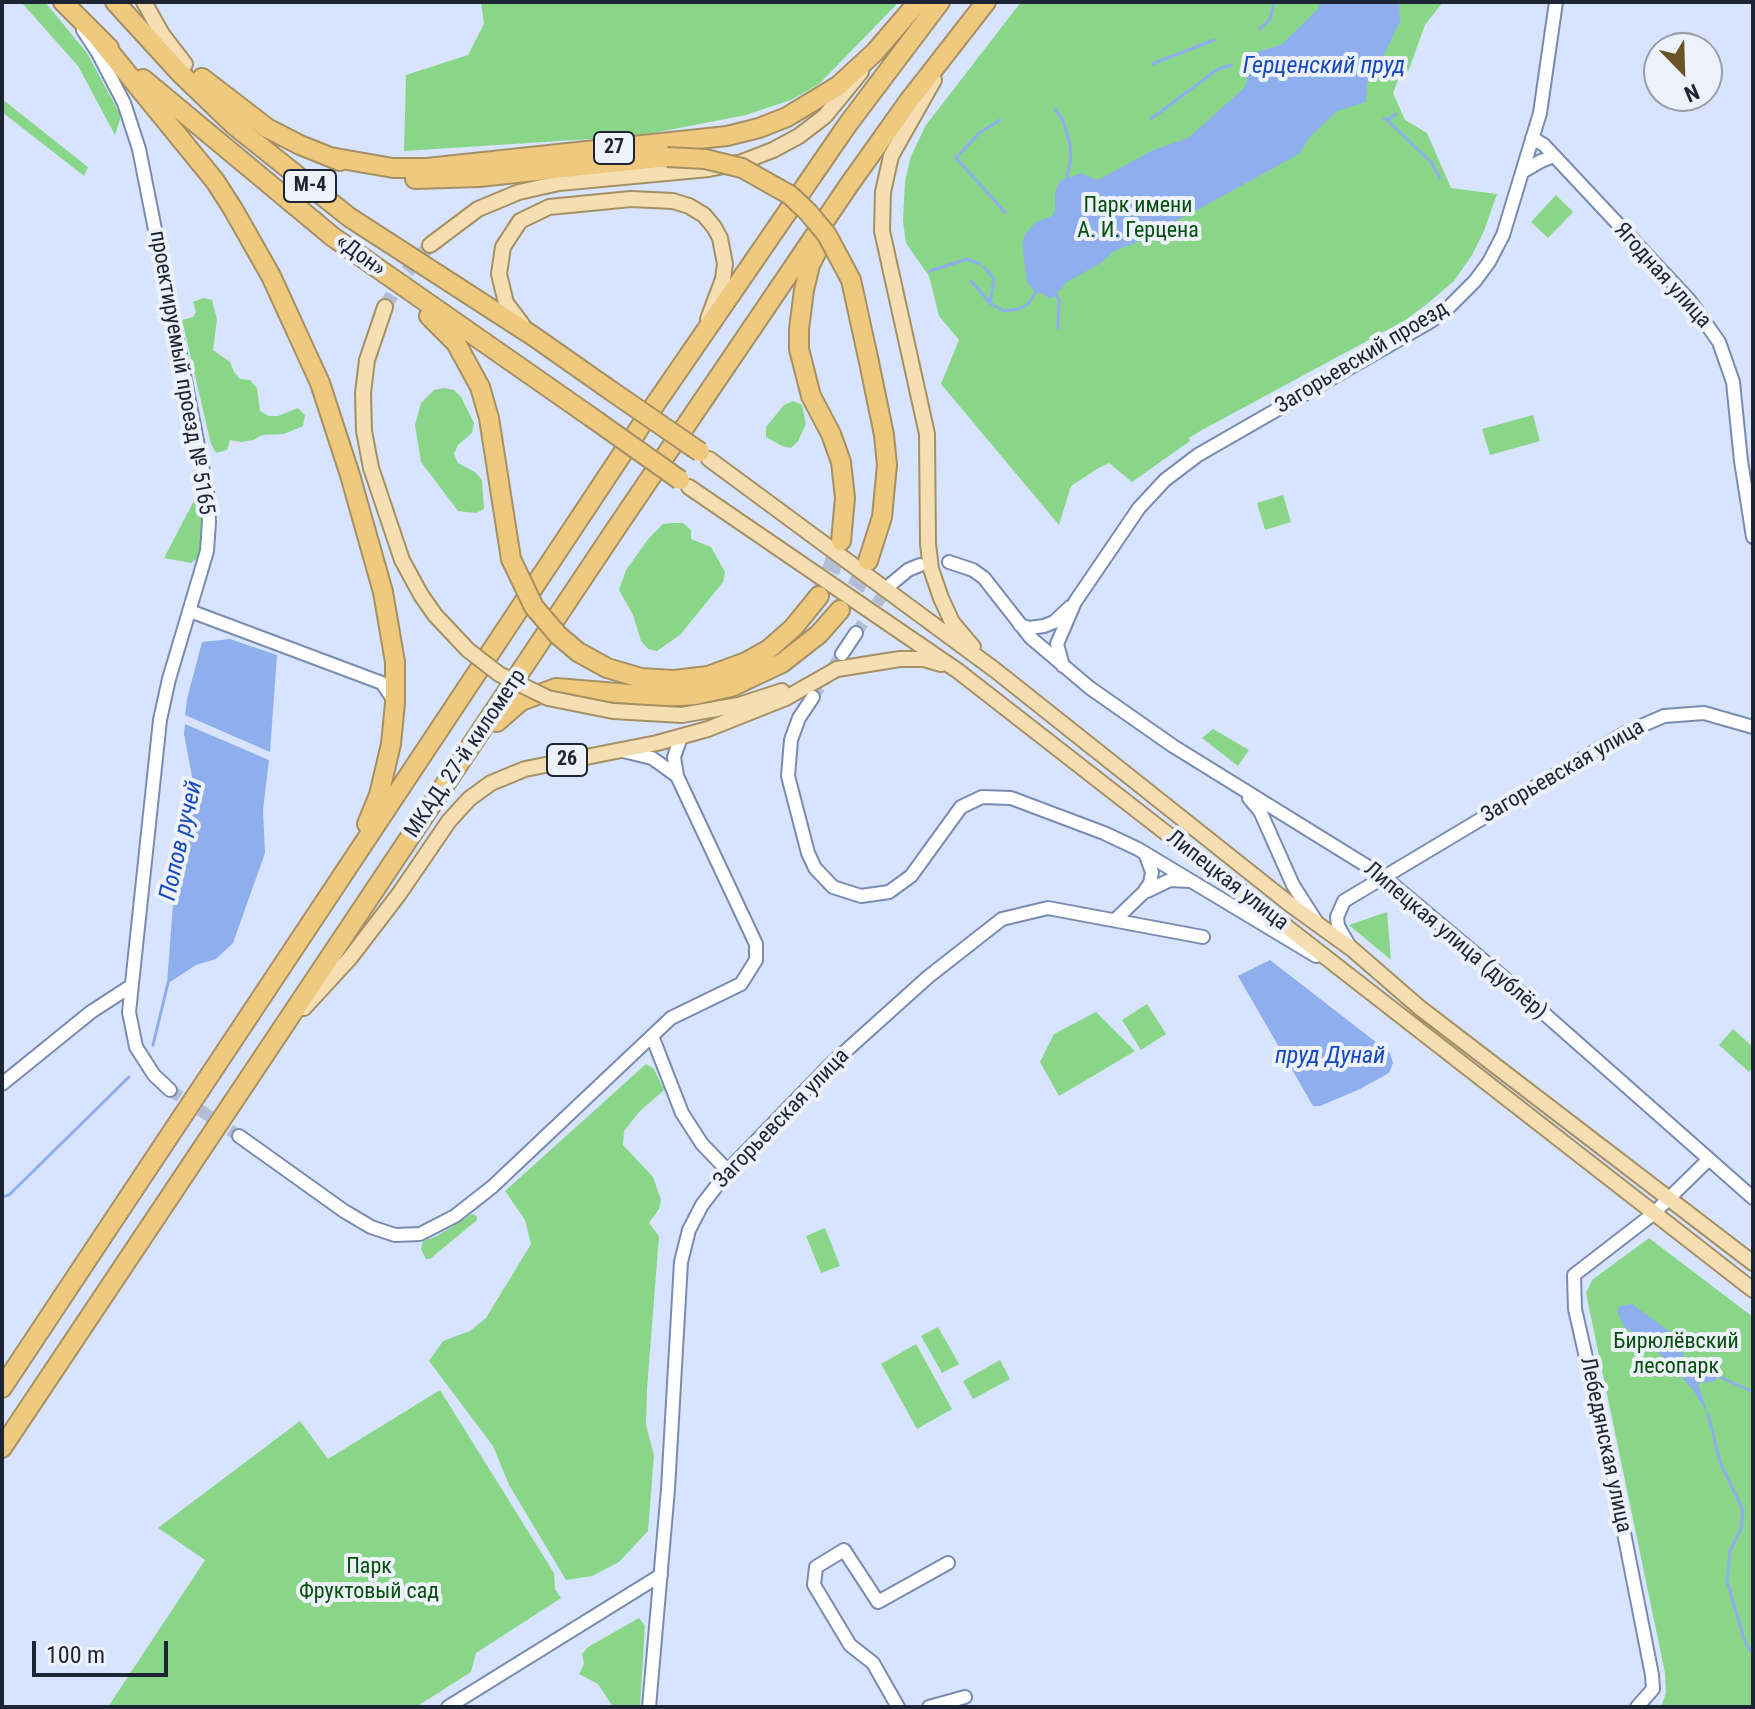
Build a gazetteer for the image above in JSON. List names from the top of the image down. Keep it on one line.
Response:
{"streets":{"highway":["27","М-4","«Дон»","МКАД, 27-й километр"],"main road":["26","Липецкая улица"],"street":["Ягодная улица","Загорьевский проезд","проектируемый проезд № 5165","Загорьевская улица","Липецкая улица (дублёр)","Лебедянская улица"]},"crossings":[["27","«Дон»"],["«Дон»","проектируемый проезд № 5165"],["«Дон»","Липецкая улица"],["Ягодная улица","Загорьевский проезд"],["МКАД, 27-й километр","26"],["26","Липецкая улица"],["Загорьевская улица","Липецкая улица"],["Загорьевская улица","Липецкая улица (дублёр)"],["Липецкая улица","Лебедянская улица"]],"water":["Герценский пруд","Попов ручей","пруд Дунай"],"parks":["Парк имени А. И. Герцена","Бирюлёвский лесопарк","Парк Фруктовый сад"],"scale_bar":"100 m","north":"bottom right"}
